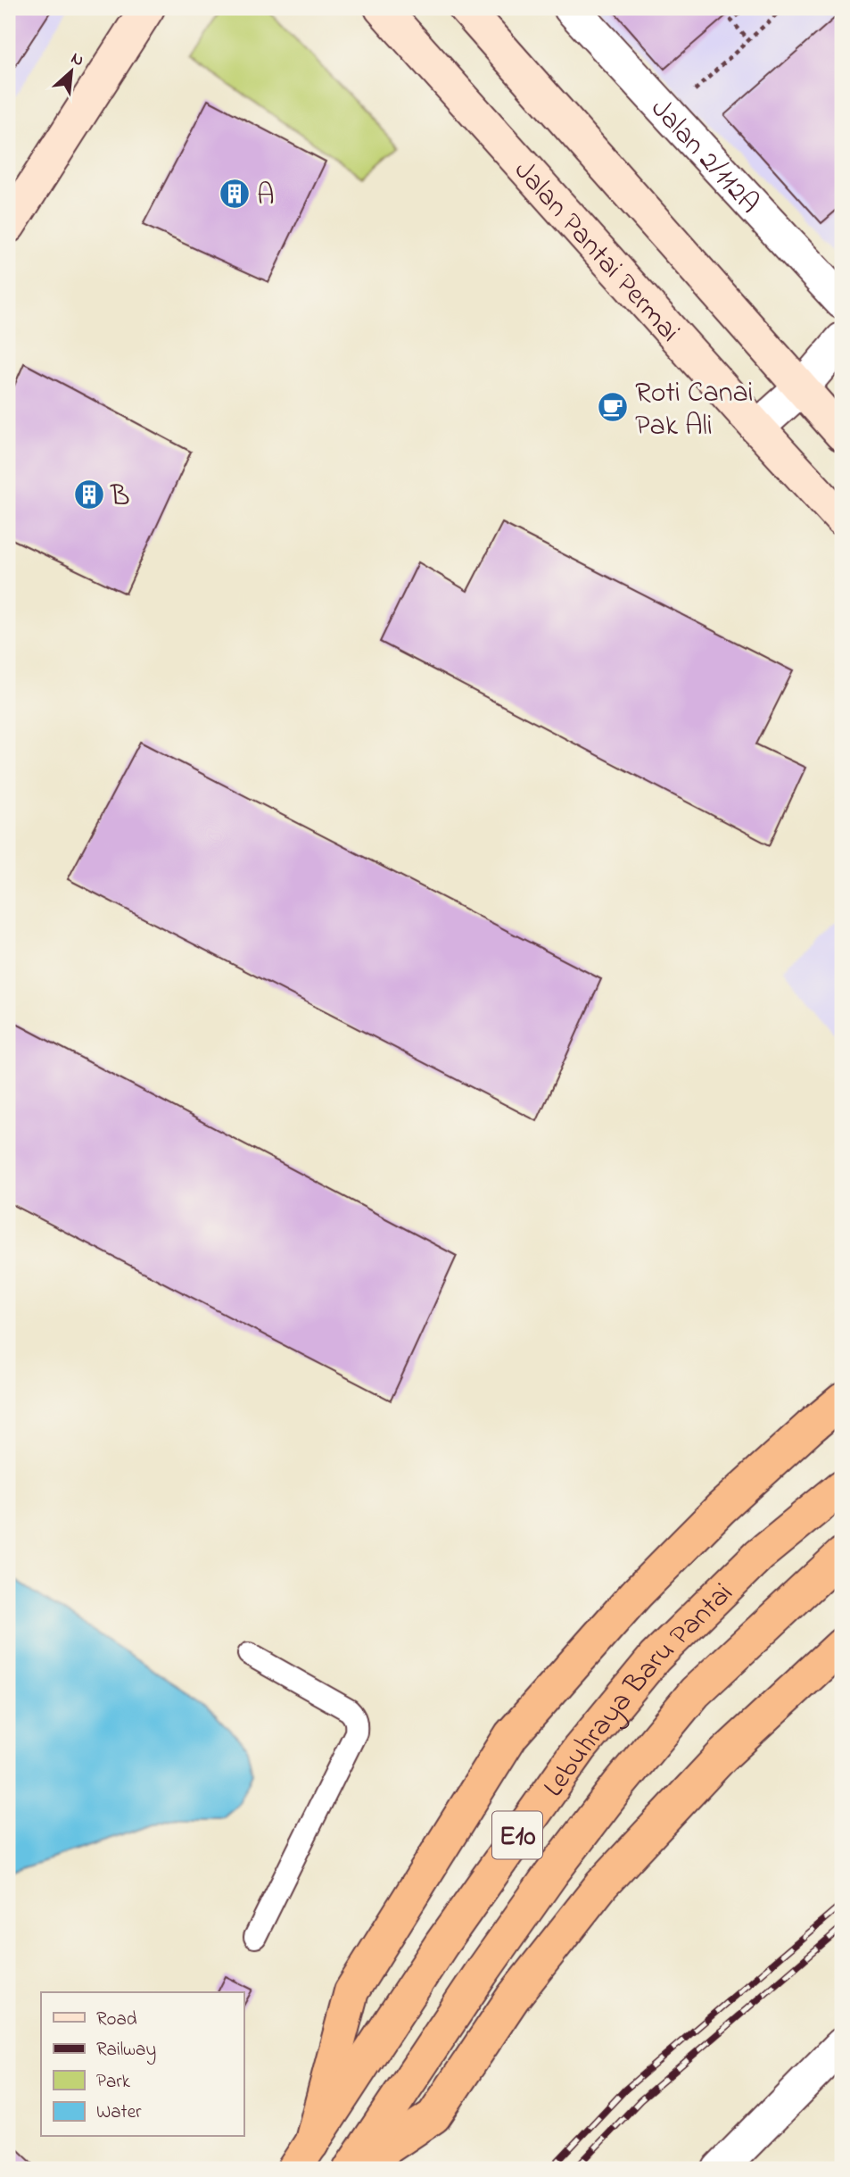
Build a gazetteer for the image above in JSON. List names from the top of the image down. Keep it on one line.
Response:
{"streets":{"highway":["Lebuhraya Baru Pantai","E10"],"main road":["Jalan Pantai Permai"],"street":["Jalan 2/112A"]},"places":{"building":["A","B"],"cafe":["Roti Canai Pak Ali"]},"legend":["Road","Railway","Park","Water"],"north":"top right"}
